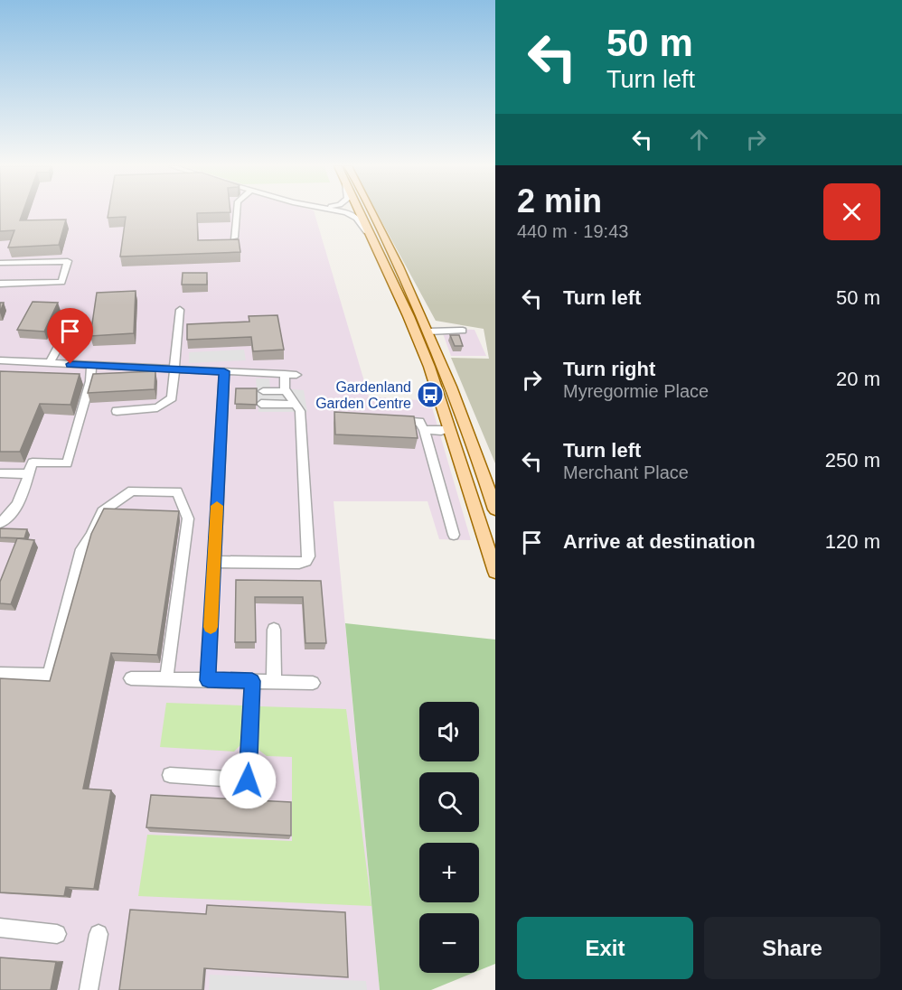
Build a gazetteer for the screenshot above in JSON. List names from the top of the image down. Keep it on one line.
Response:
{"places":{"bus stop":["Gardenland Garden Centre"]},"page":{"turn":["50 m","Turn left"],"heading":["2 min","440 m · 19:43"],"list":[{"name":"Turn left","value":"50 m"},{"name":"Turn right","note":"Myregormie Place","value":"20 m"},{"name":"Turn left","note":"Merchant Place","value":"250 m"},{"name":"Arrive at destination","value":"120 m"}],"map_buttons":["+","−"],"buttons":["Exit","Share"]}}
